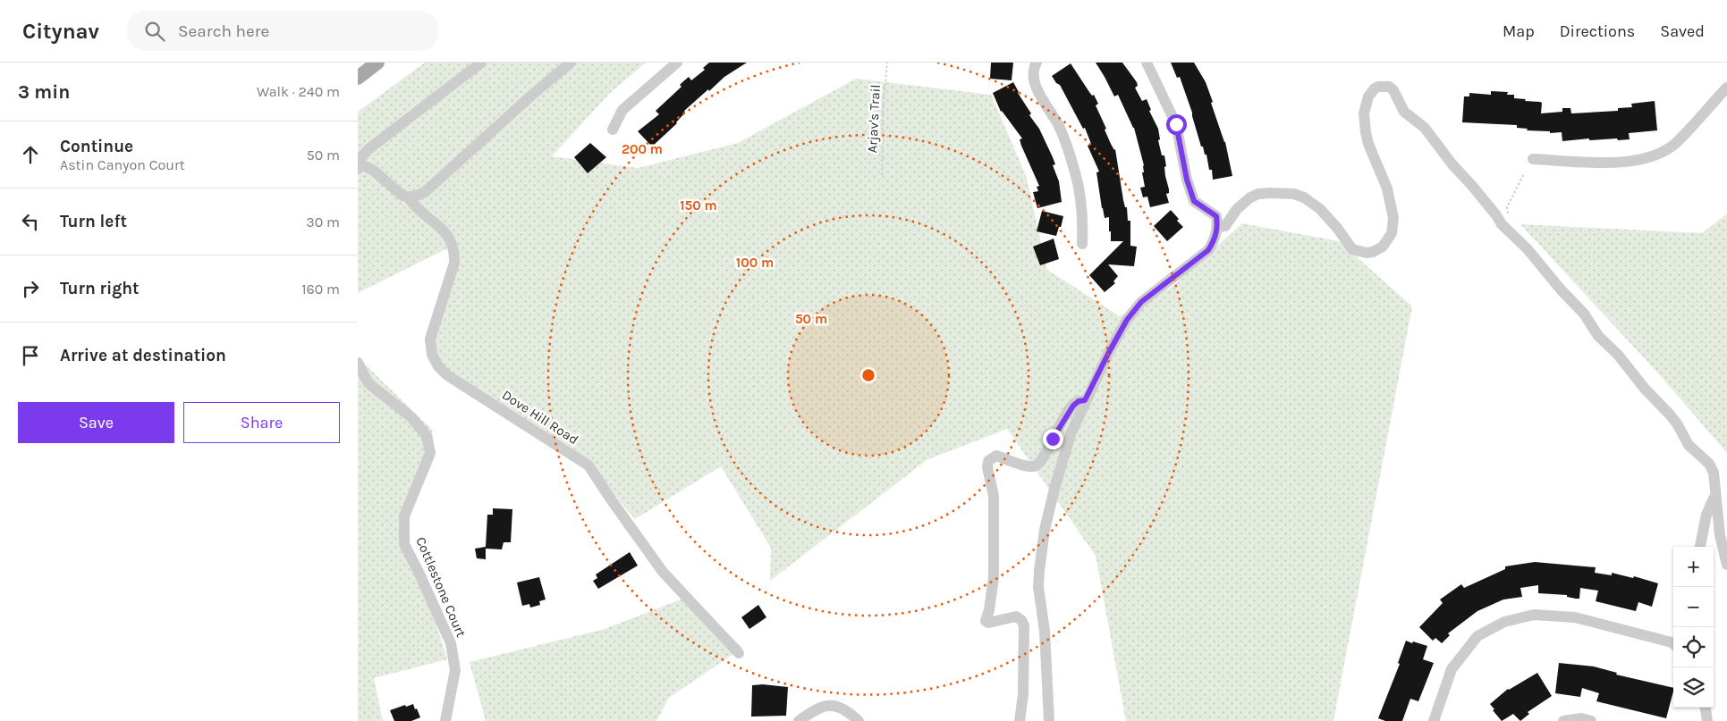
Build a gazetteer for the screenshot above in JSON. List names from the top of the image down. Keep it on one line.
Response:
{"streets":{"street":["Dove Hill Road","Cottlestone Court"],"path":["Arjav's Trail"]},"page":{"header":"Citynav","search":"Search here","nav":["Map","Directions","Saved"],"heading":["3 min","Walk · 240 m"],"list":[["Continue","Astin Canyon Court","50 m"],["Turn left","30 m"],["Turn right","160 m"],"Arrive at destination"],"buttons":["Save","Share"],"map_buttons":["+","−"]},"rings":["200 m","150 m","100 m","50 m"]}
